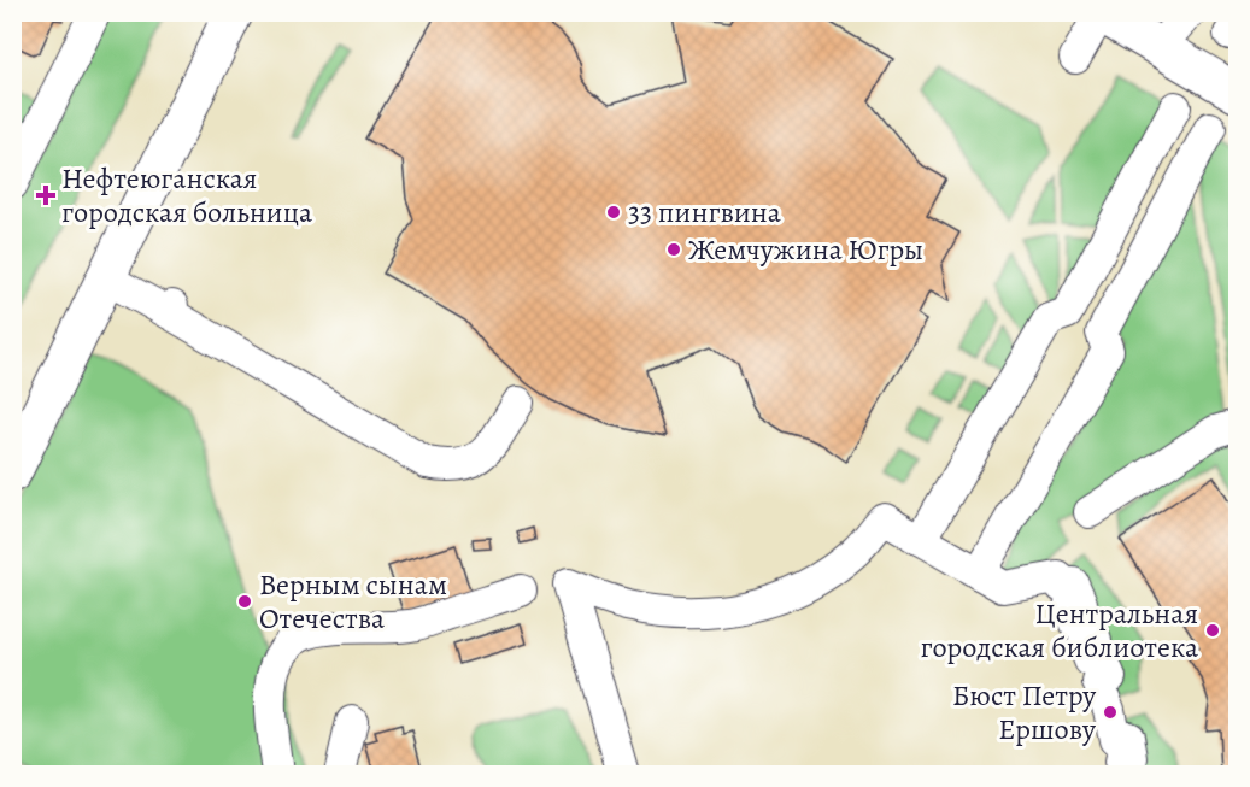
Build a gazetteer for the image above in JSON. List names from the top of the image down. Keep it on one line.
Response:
{"places":{"health":["Нефтеюганская городская больница"],"other":["33 пингвина","Жемчужина Югры","Верным сынам Отечества","Центральная городская библиотека","Бюст Петру Ершову"]}}
